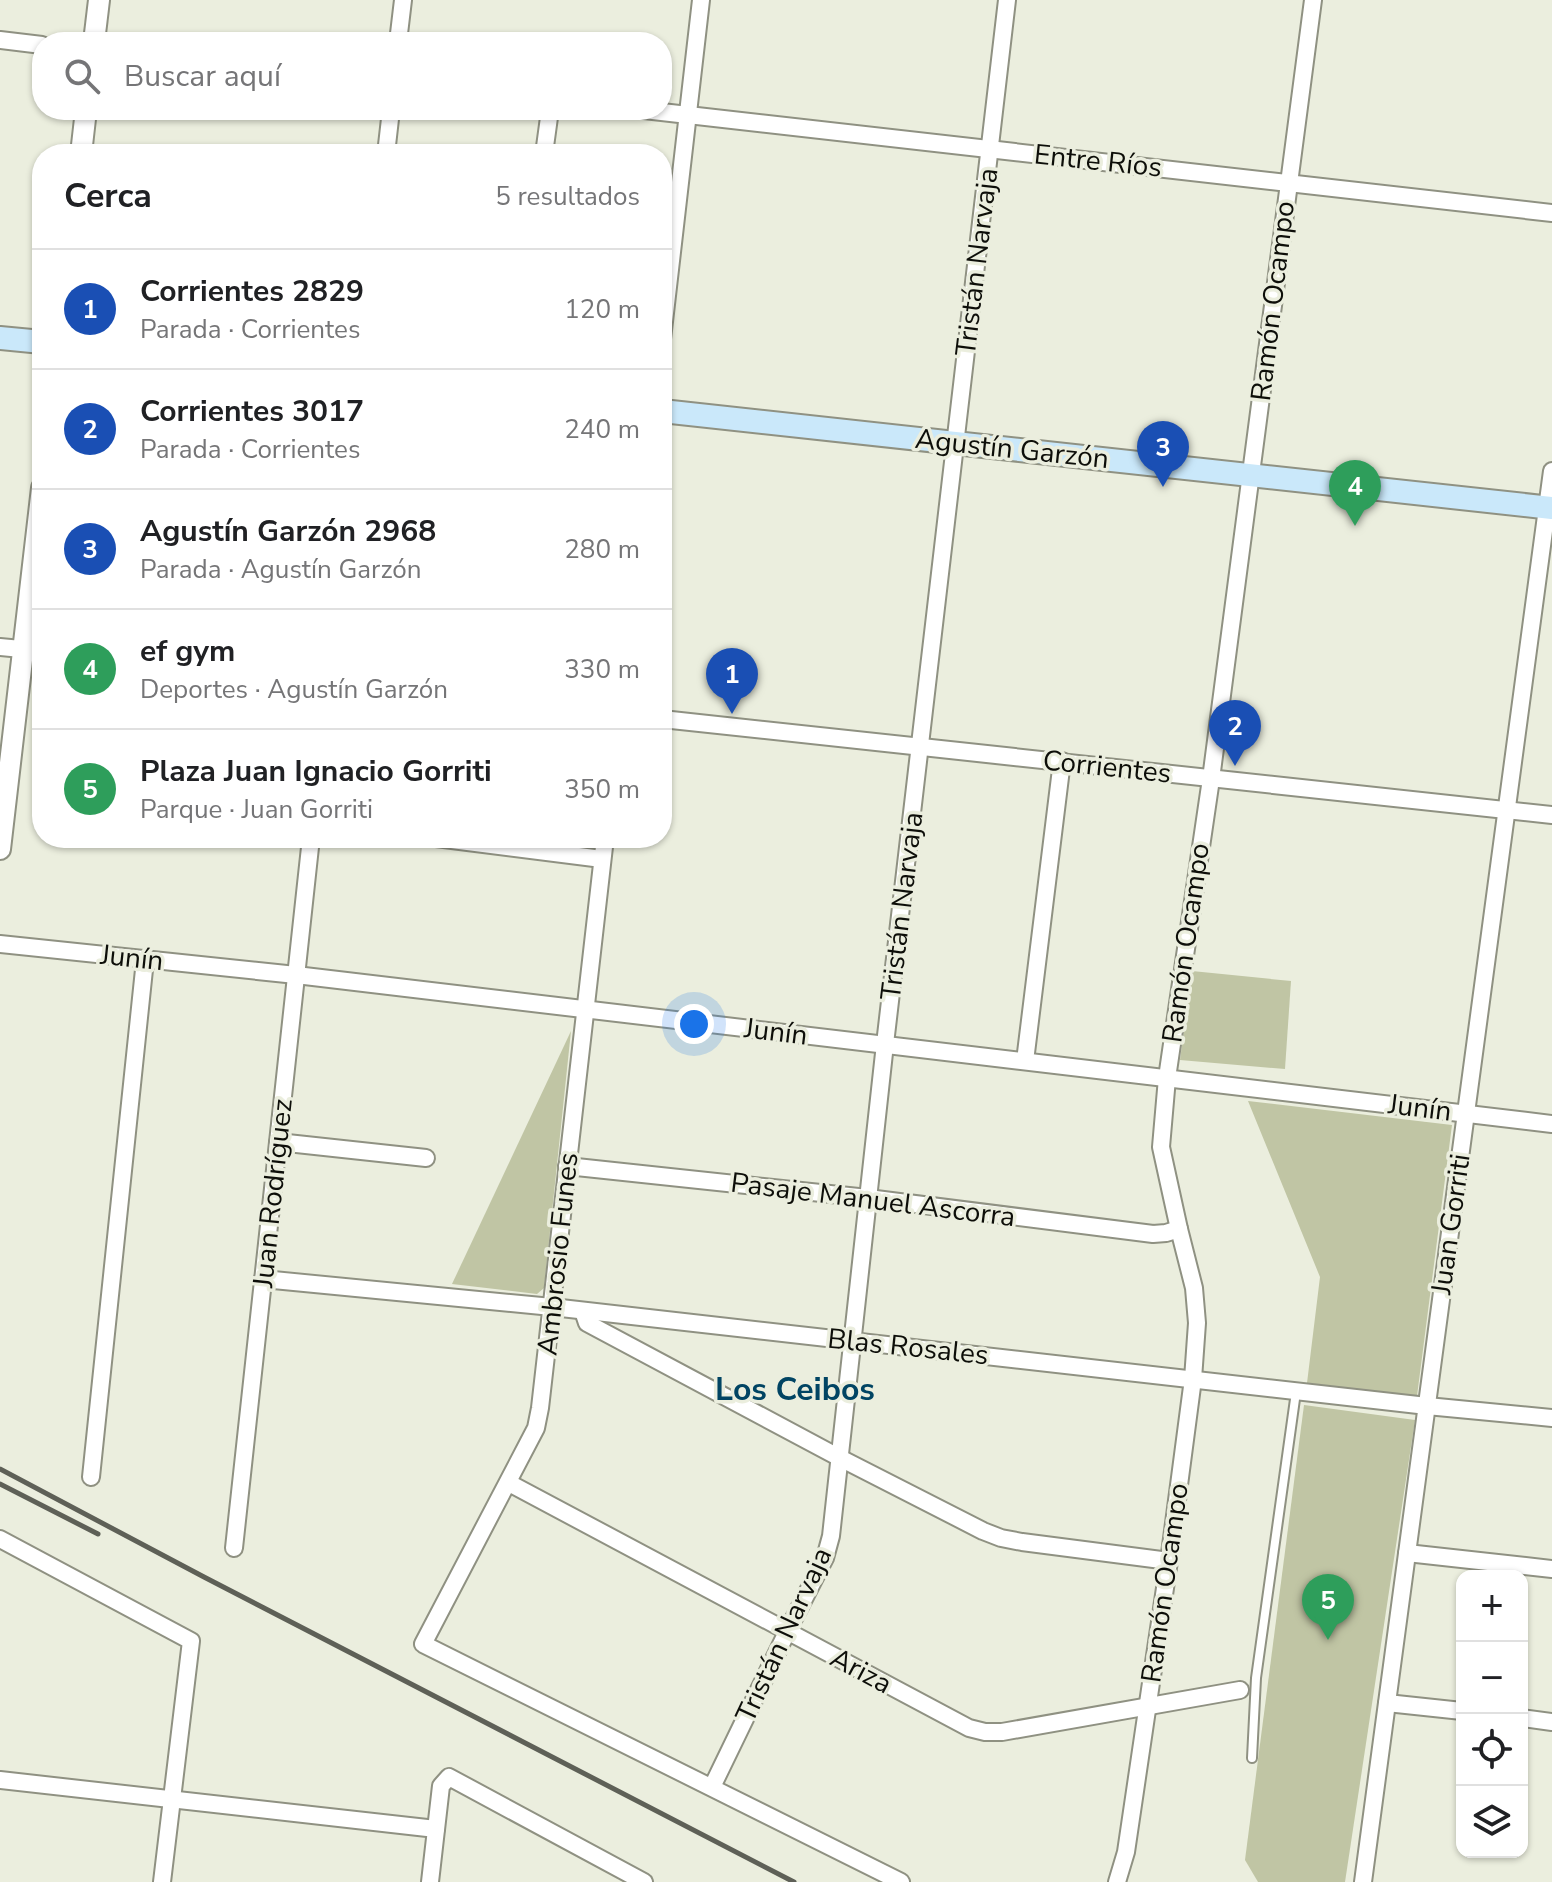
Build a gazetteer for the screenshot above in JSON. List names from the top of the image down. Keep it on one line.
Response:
{"streets":{"main road":["Agustín Garzón"],"street":["Entre Ríos","Tristán Narvaja","Ramón Ocampo","Corrientes","Junín","Juan Rodríguez","Pasaje Manuel Ascorra","Juan Gorriti","Ambrosio Funes","Blas Rosales","Ariza"]},"crossings":[["Entre Ríos","Tristán Narvaja"],["Entre Ríos","Ramón Ocampo"],["Tristán Narvaja","Agustín Garzón"],["Tristán Narvaja","Corrientes"],["Tristán Narvaja","Junín"],["Tristán Narvaja","Pasaje Manuel Ascorra"],["Tristán Narvaja","Ambrosio Funes"],["Tristán Narvaja","Blas Rosales"],["Tristán Narvaja","Ariza"],["Ramón Ocampo","Agustín Garzón"],["Ramón Ocampo","Corrientes"],["Ramón Ocampo","Junín"],["Ramón Ocampo","Pasaje Manuel Ascorra"],["Ramón Ocampo","Blas Rosales"],["Ramón Ocampo","Ariza"],["Agustín Garzón","Juan Gorriti"],["Corrientes","Juan Gorriti"],["Junín","Juan Rodríguez"],["Junín","Juan Gorriti"],["Junín","Ambrosio Funes"],["Juan Rodríguez","Blas Rosales"],["Pasaje Manuel Ascorra","Ambrosio Funes"],["Juan Gorriti","Blas Rosales"],["Ambrosio Funes","Blas Rosales"],["Ambrosio Funes","Ariza"]],"districts":["Los Ceibos"],"page":{"search":"Buscar aquí","heading":["Cerca","5 resultados"],"list":[{"mark":"1","name":"Corrientes 2829","note":"Parada · Corrientes","value":"120 m"},{"mark":"2","name":"Corrientes 3017","note":"Parada · Corrientes","value":"240 m"},{"mark":"3","name":"Agustín Garzón 2968","note":"Parada · Agustín Garzón","value":"280 m"},{"mark":"4","name":"ef gym","note":"Deportes · Agustín Garzón","value":"330 m"},{"mark":"5","name":"Plaza Juan Ignacio Gorriti","note":"Parque · Juan Gorriti","value":"350 m"}],"pins":["3","4","1","2","5"],"map_buttons":["+","−"]}}
